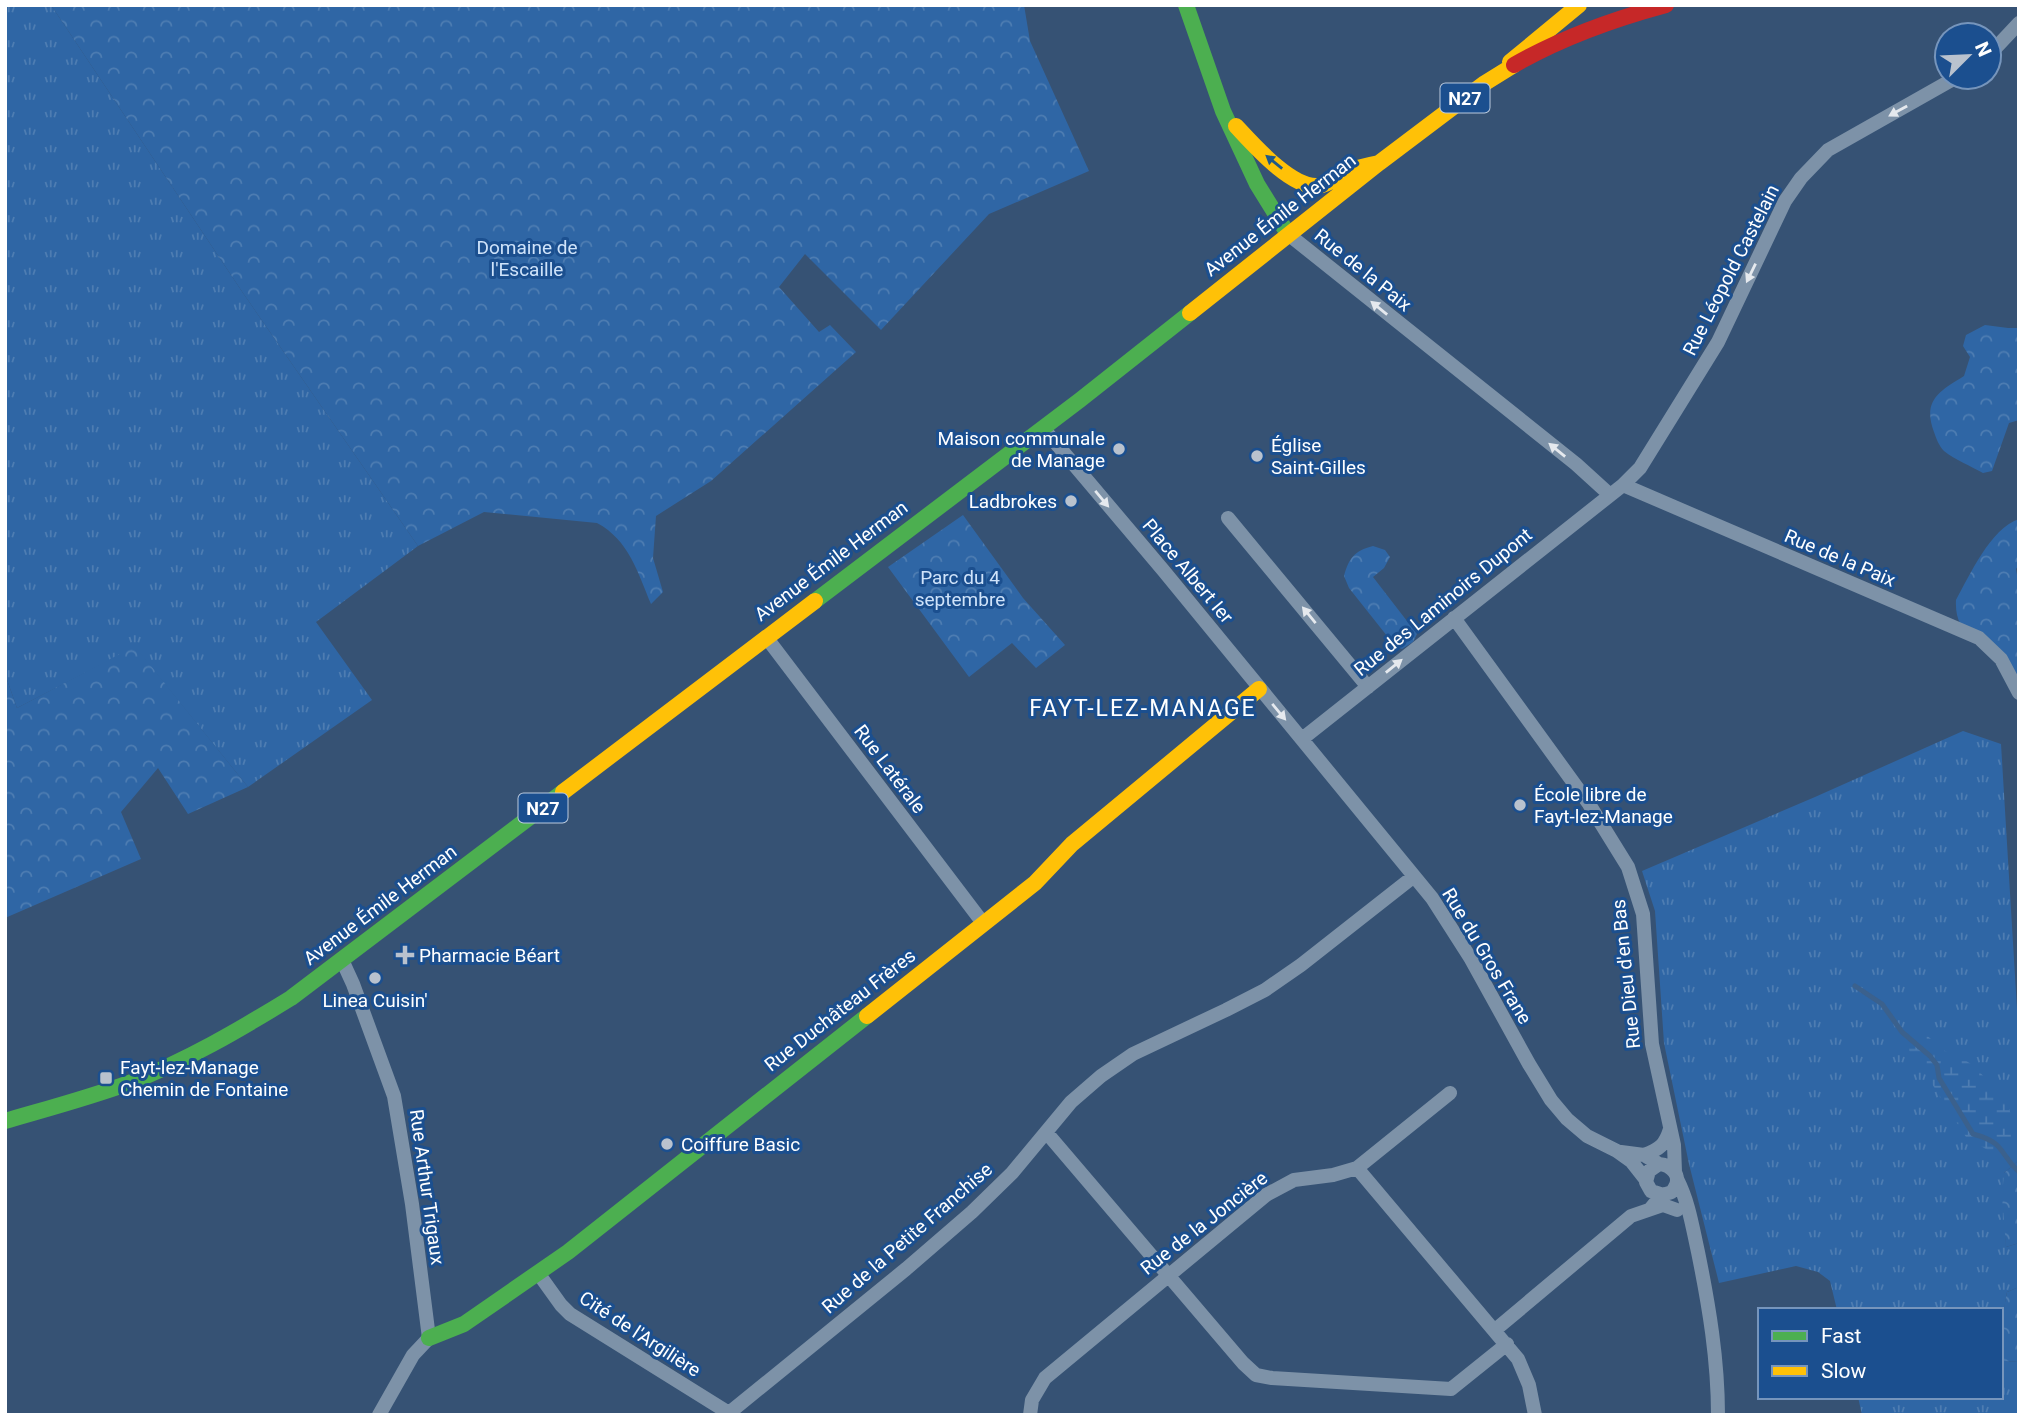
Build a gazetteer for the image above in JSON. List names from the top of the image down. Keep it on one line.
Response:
{"streets":{"main road":["N27","Avenue Émile Herman","Rue Duchâteau Frères"],"street":["Rue de la Paix","Rue Léopold Castelain","Place Albert Ier","Rue des Laminoirs Dupont","Rue Latérale","Rue du Gros Frane","Rue Dieu d'en Bas","Rue Arthur Trigaux","Rue de la Joncière","Rue de la Petite Franchise","Cité de l'Argilière"]},"crossings":[["Avenue Émile Herman","Rue de la Paix"],["Avenue Émile Herman","Place Albert Ier"],["Avenue Émile Herman","Rue Latérale"],["Avenue Émile Herman","Rue Arthur Trigaux"],["Rue de la Paix","Rue Léopold Castelain"],["Rue de la Paix","Rue des Laminoirs Dupont"],["Rue Léopold Castelain","Rue des Laminoirs Dupont"],["Place Albert Ier","Rue des Laminoirs Dupont"],["Place Albert Ier","Rue du Gros Frane"],["Place Albert Ier","Rue Duchâteau Frères"],["Rue des Laminoirs Dupont","Rue du Gros Frane"],["Rue des Laminoirs Dupont","Rue Dieu d'en Bas"],["Rue Latérale","Rue Duchâteau Frères"],["Rue du Gros Frane","Rue de la Petite Franchise"],["Rue Duchâteau Frères","Rue Arthur Trigaux"],["Rue Duchâteau Frères","Cité de l'Argilière"],["Rue de la Petite Franchise","Cité de l'Argilière"]],"one_way":["Rue de la Paix","Rue Léopold Castelain"],"districts":["FAYT-LEZ-MANAGE"],"parks":["Domaine de l'Escaille","Parc du 4 septembre"],"places":{"other":["Maison communale de Manage","Église Saint-Gilles","Ladbrokes","École libre de Fayt-lez-Manage","Linea Cuisin'","Coiffure Basic"],"health":["Pharmacie Béart"],"transit":["Fayt-lez-Manage Chemin de Fontaine"]},"legend":["Fast","Slow"],"north":"top right"}
